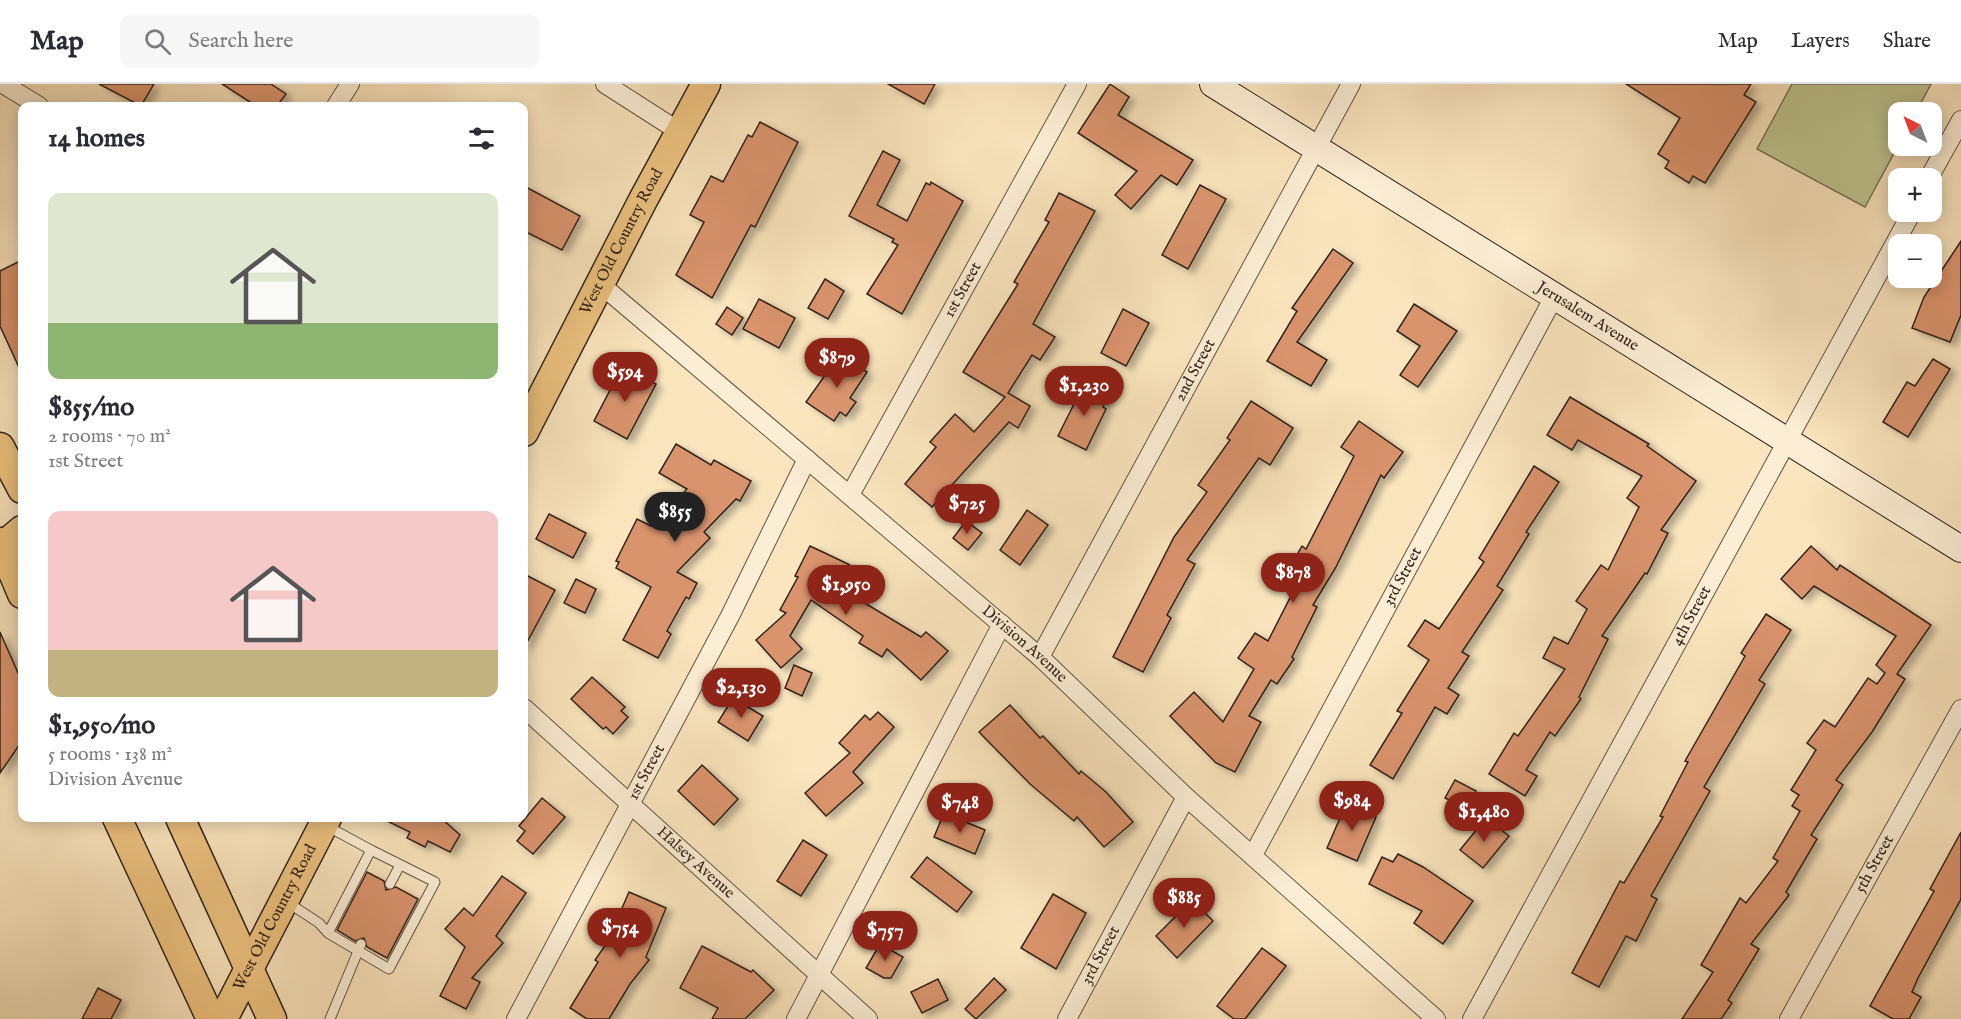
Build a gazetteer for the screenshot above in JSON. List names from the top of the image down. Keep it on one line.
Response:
{"streets":{"main road":["West Old Country Road","Jerusalem Avenue"],"street":["1st Street","2nd Street","3rd Street","4th Street","Division Avenue","Halsey Avenue","5th Street"]},"crossings":[["West Old Country Road","Division Avenue"],["1st Street","Division Avenue"],["1st Street","Halsey Avenue"],["Jerusalem Avenue","2nd Street"],["Jerusalem Avenue","3rd Street"],["Jerusalem Avenue","4th Street"],["2nd Street","Division Avenue"],["3rd Street","Division Avenue"]],"north":"top left","page":{"header":"Map","search":"Search here","nav":["Map","Layers","Share"],"map_buttons":["+","−"],"heading":"14 homes","list":[{"name":"$855/mo","note":"2 rooms · 70 m² · 1st Street"},{"name":"$1,950/mo","note":"5 rooms · 138 m² · Division Avenue"}],"price":["$879","$594","$1,230","$725","$855","$878","$1,950","$2,130","$984","$748","$1,480","$885","$754","$757"]}}
